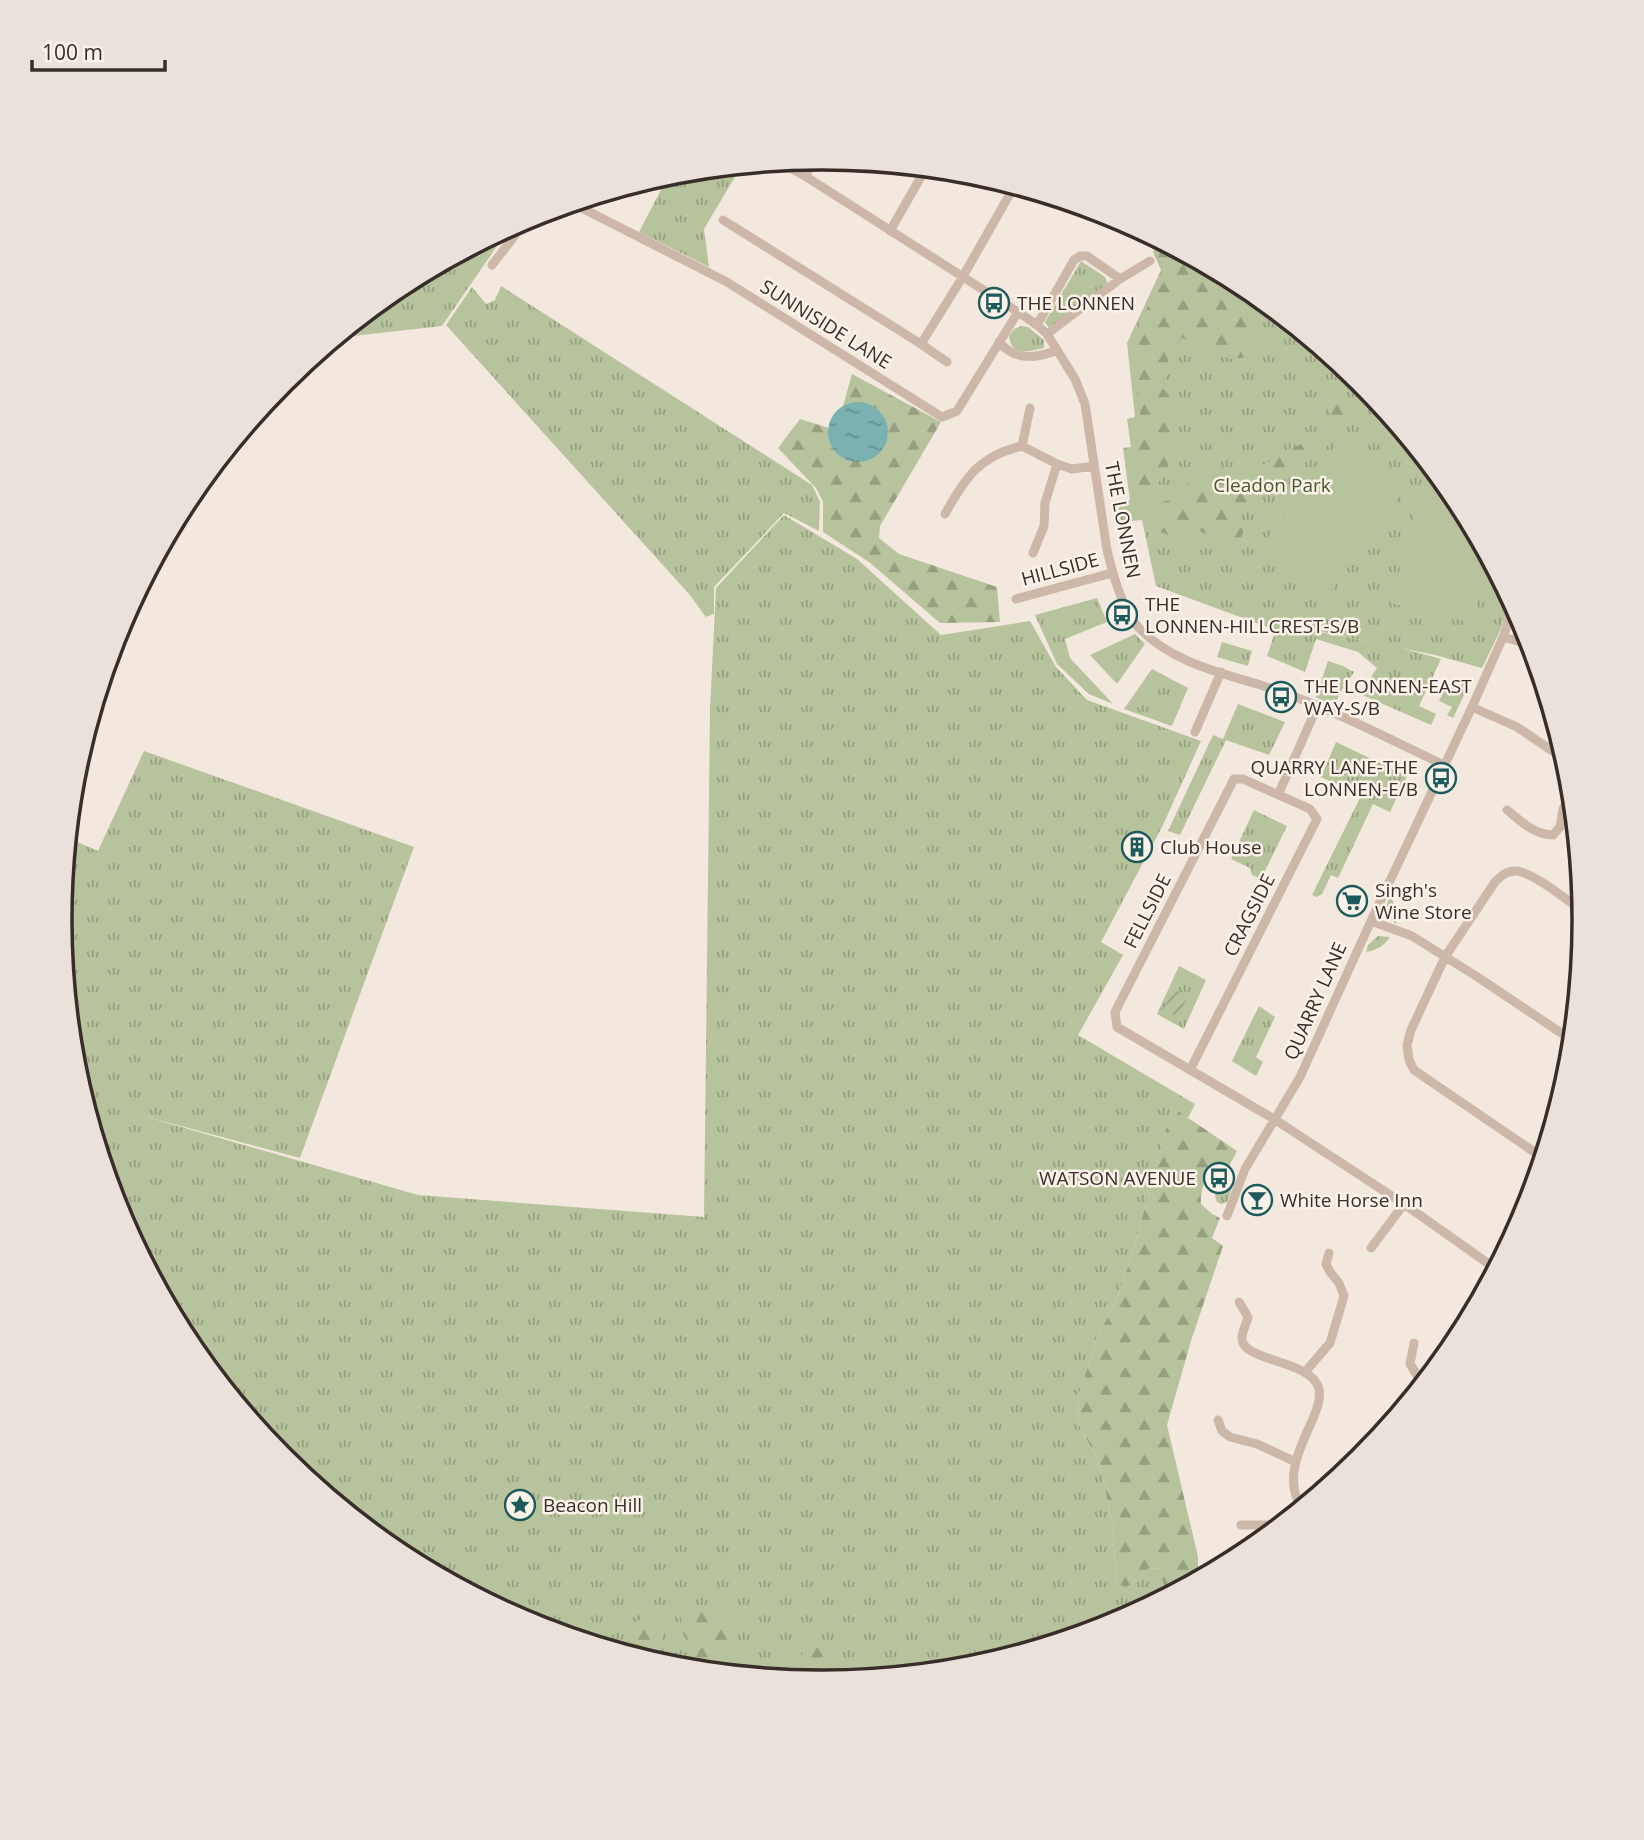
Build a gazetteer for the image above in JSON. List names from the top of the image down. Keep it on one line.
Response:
{"streets":{"street":["SUNNISIDE LANE","THE LONNEN","HILLSIDE","FELLSIDE","CRAGSIDE","QUARRY LANE"]},"crossings":[["SUNNISIDE LANE","THE LONNEN"],["THE LONNEN","HILLSIDE"],["THE LONNEN","QUARRY LANE"],["FELLSIDE","CRAGSIDE"]],"parks":["Cleadon Park"],"places":{"bus stop":["THE LONNEN","THE LONNEN-HILLCREST-S/B","THE LONNEN-EAST WAY-S/B","QUARRY LANE-THE LONNEN-E/B","WATSON AVENUE"],"building":["Club House"],"supermarket":["Singh's Wine Store"],"bar":["White Horse Inn"],"place":["Beacon Hill"]},"scale_bar":"100 m"}
